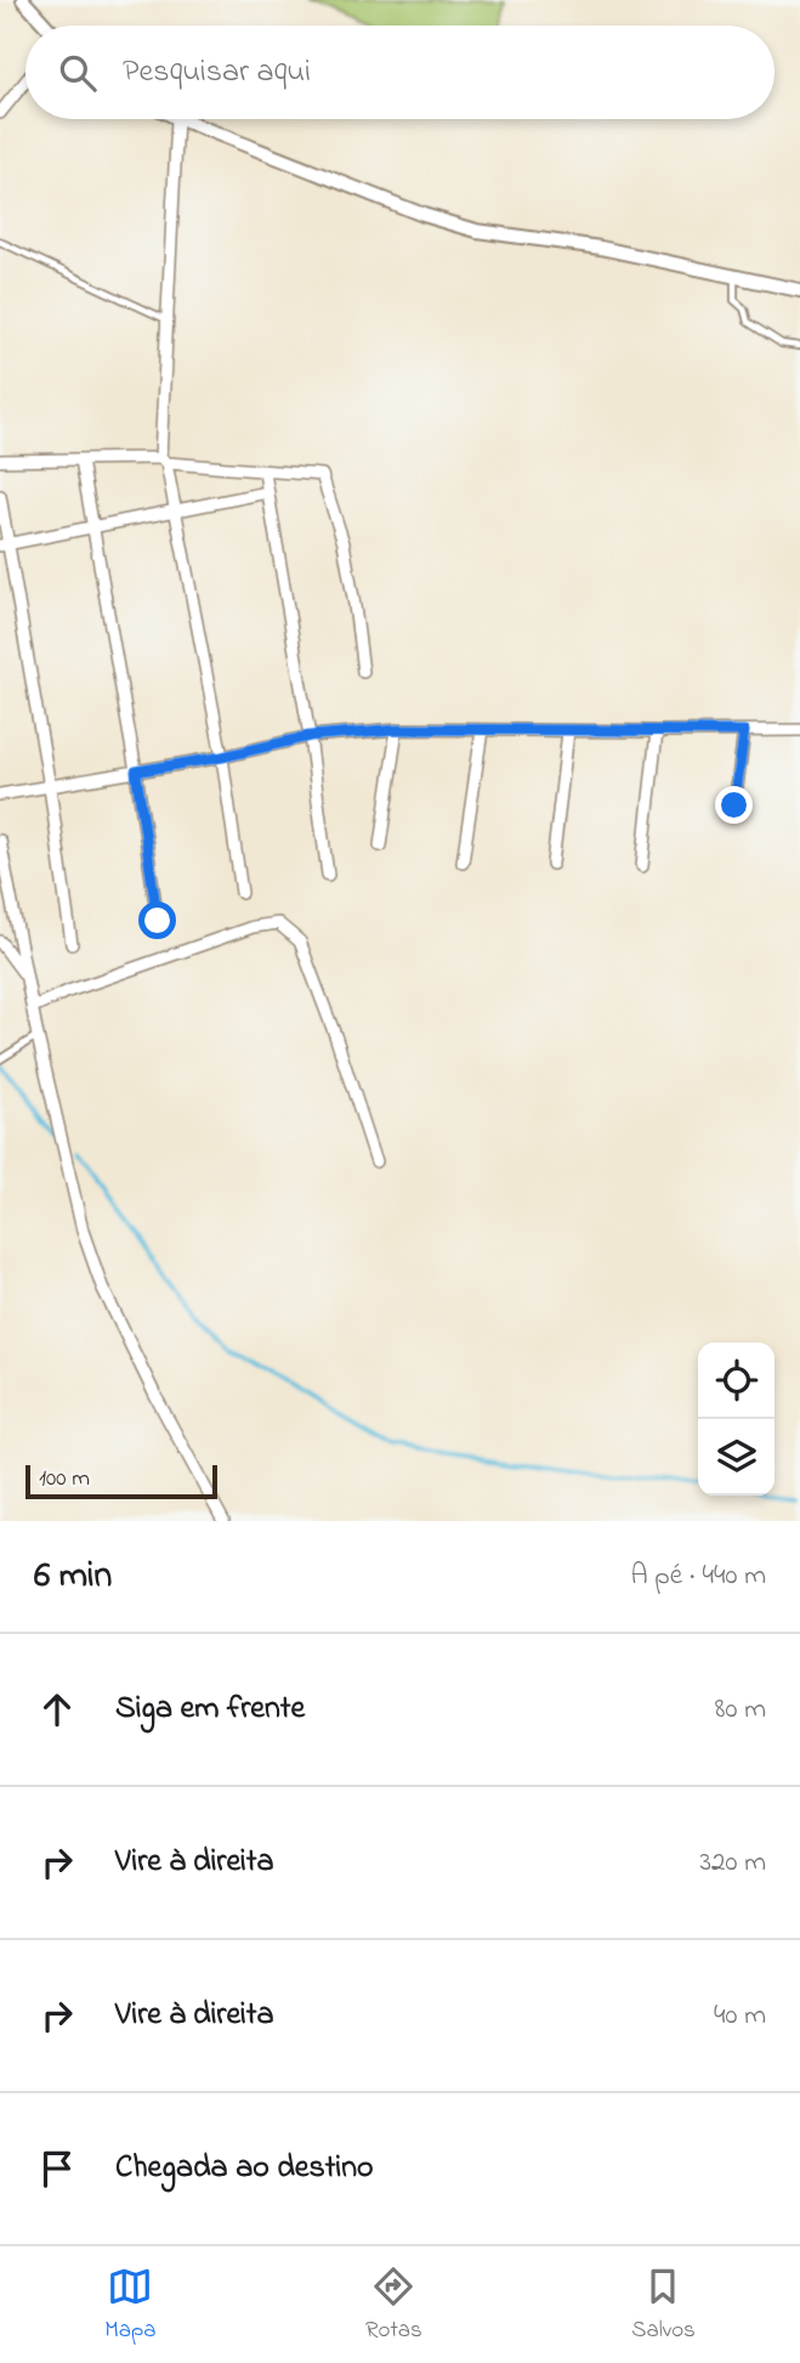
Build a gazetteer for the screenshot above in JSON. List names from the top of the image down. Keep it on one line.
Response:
{"scale_bar":"100 m","page":{"search":"Pesquisar aqui","scale":"100 m","heading":["6 min","A pé · 440 m"],"list":[["Siga em frente","80 m"],["Vire à direita","320 m"],["Vire à direita","40 m"],"Chegada ao destino"],"nav":["Mapa","Rotas","Salvos"]}}
